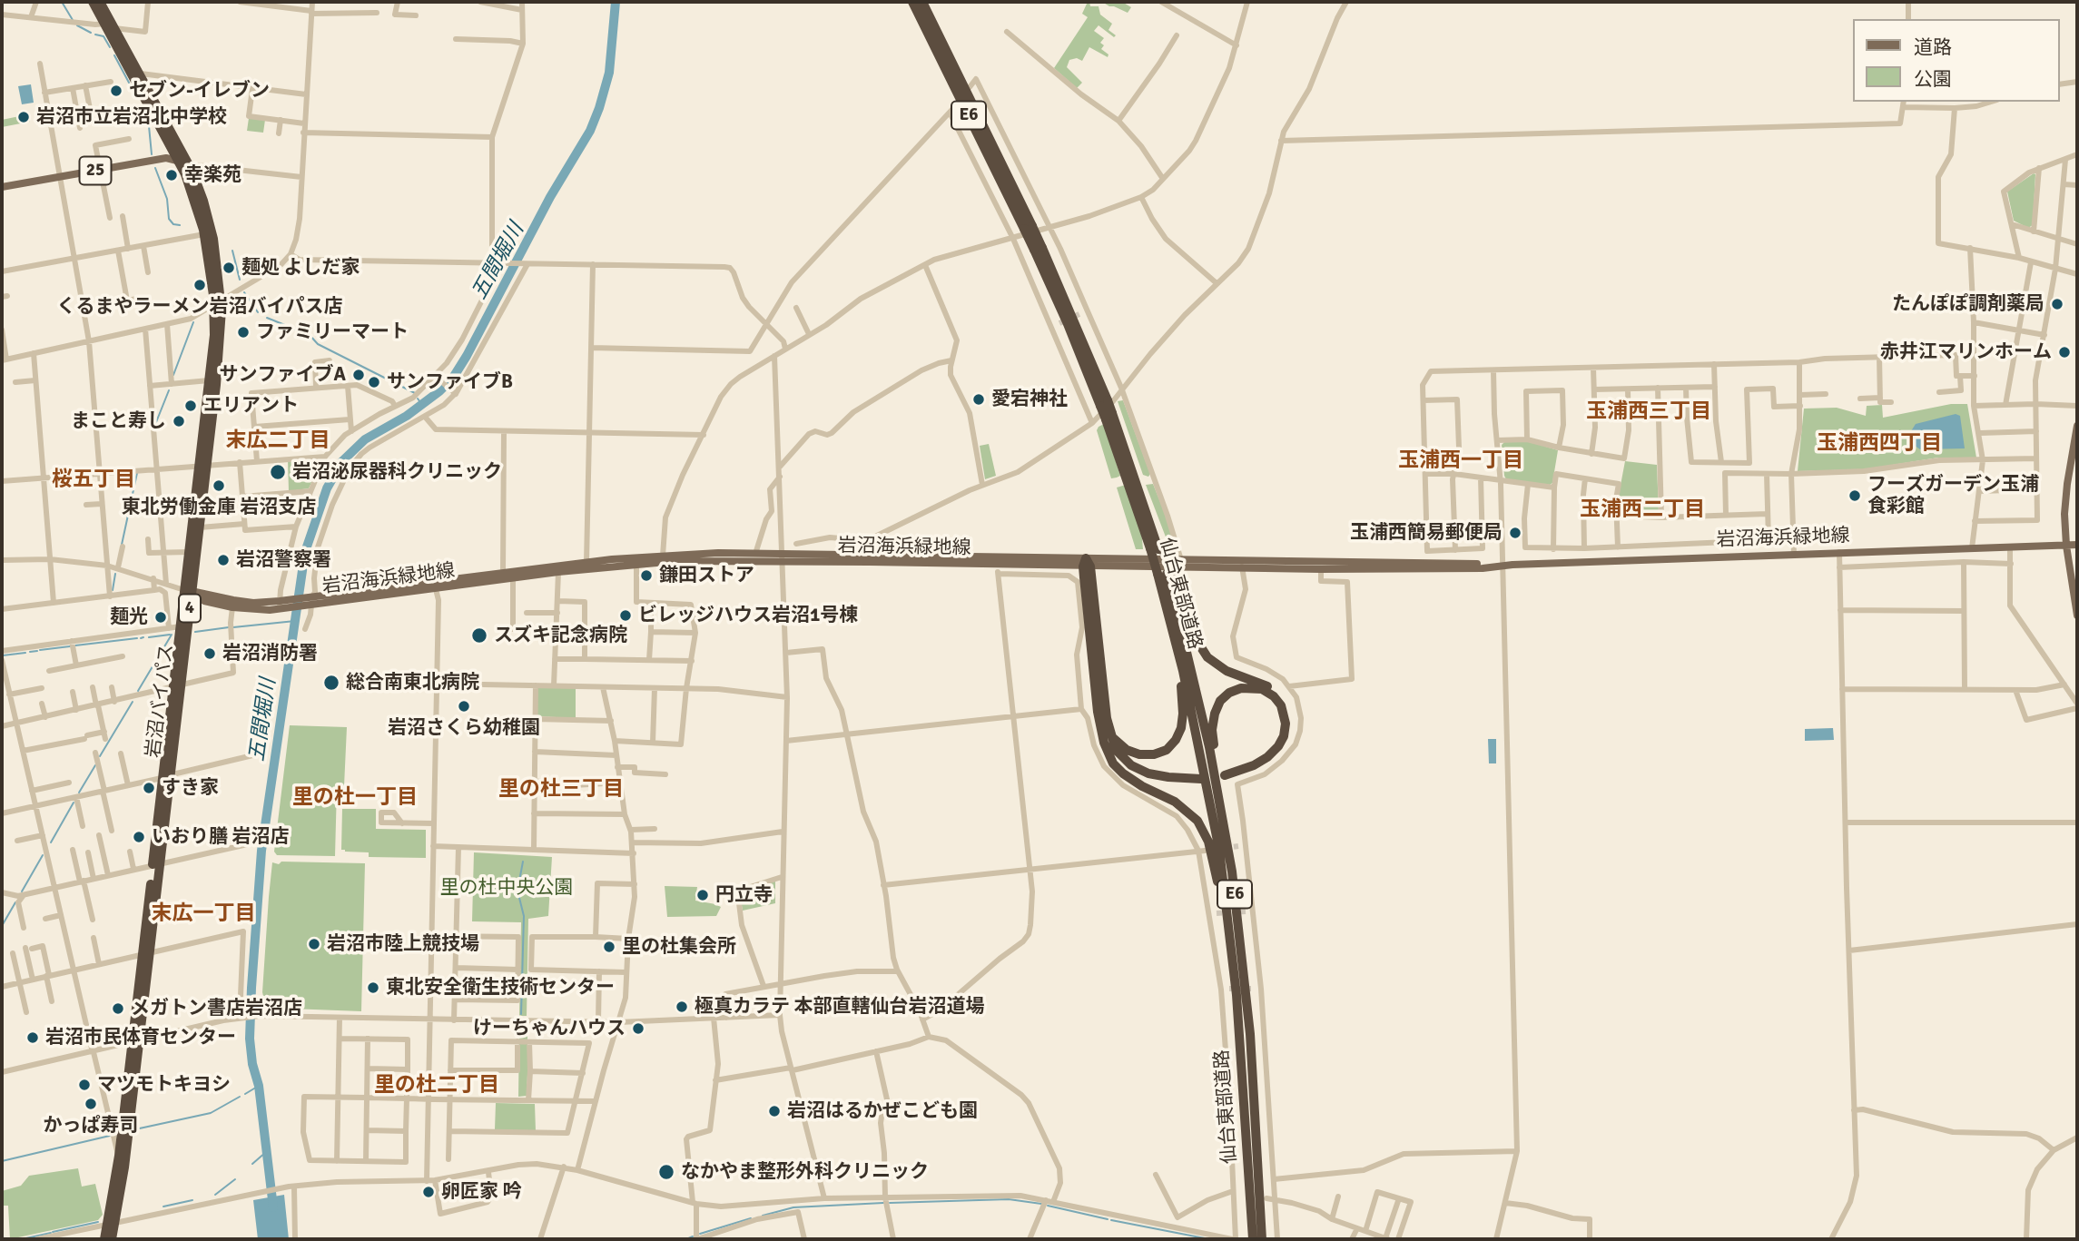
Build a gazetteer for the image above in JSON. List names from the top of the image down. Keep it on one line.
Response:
{"streets":{"highway":["E6","仙台東部道路","4","岩沼バイパス"],"main road":["25","岩沼海浜緑地線"]},"crossings":[["25","岩沼バイパス"]],"districts":["玉浦西三丁目","末広二丁目","玉浦西四丁目","玉浦西一丁目","桜五丁目","玉浦西二丁目","里の杜三丁目","里の杜一丁目","末広一丁目","里の杜二丁目"],"water":["五間堀川"],"parks":["里の杜中央公園"],"places":["セブン-イレブン","岩沼市立岩沼北中学校","幸楽苑","麺処 よしだ家","くるまやラーメン岩沼バイパス店","たんぽぽ調剤薬局","ファミリーマート","赤井江マリンホーム","サンファイブA","サンファイブB","愛宕神社","エリアント","まこと寿し","岩沼泌尿器科クリニック","東北労働金庫 岩沼支店","フーズガーデン玉浦 食彩館","玉浦西簡易郵便局","岩沼警察署","鎌田ストア","ビレッジハウス岩沼1号棟","麺光","スズキ記念病院","岩沼消防署","総合南東北病院","岩沼さくら幼稚園","すき家","いおり膳 岩沼店","円立寺","岩沼市陸上競技場","里の杜集会所","東北安全衛生技術センター","極真カラテ 本部直轄仙台岩沼道場","メガトン書店岩沼店","けーちゃんハウス","岩沼市民体育センター","マツモトキヨシ","かっぱ寿司","岩沼はるかぜこども園","なかやま整形外科クリニック","卵匠家 吟"],"legend":["道路","公園"]}
